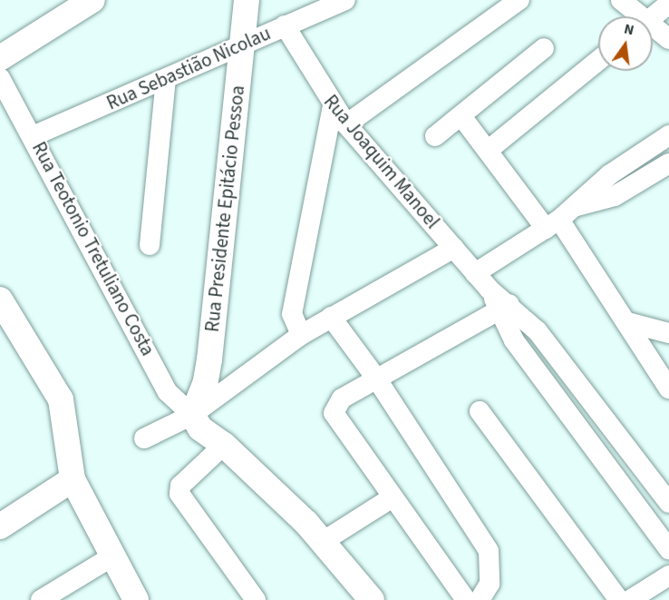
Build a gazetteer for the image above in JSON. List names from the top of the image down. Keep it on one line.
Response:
{"streets":{"main road":["Rua Presidente Epitácio Pessoa"],"street":["Rua Sebastião Nicolau","Rua Joaquim Manoel","Rua Teotonio Tretuliano Costa"]},"crossings":[["Rua Sebastião Nicolau","Rua Joaquim Manoel"],["Rua Sebastião Nicolau","Rua Presidente Epitácio Pessoa"],["Rua Sebastião Nicolau","Rua Teotonio Tretuliano Costa"],["Rua Presidente Epitácio Pessoa","Rua Teotonio Tretuliano Costa"]],"north":"top"}
